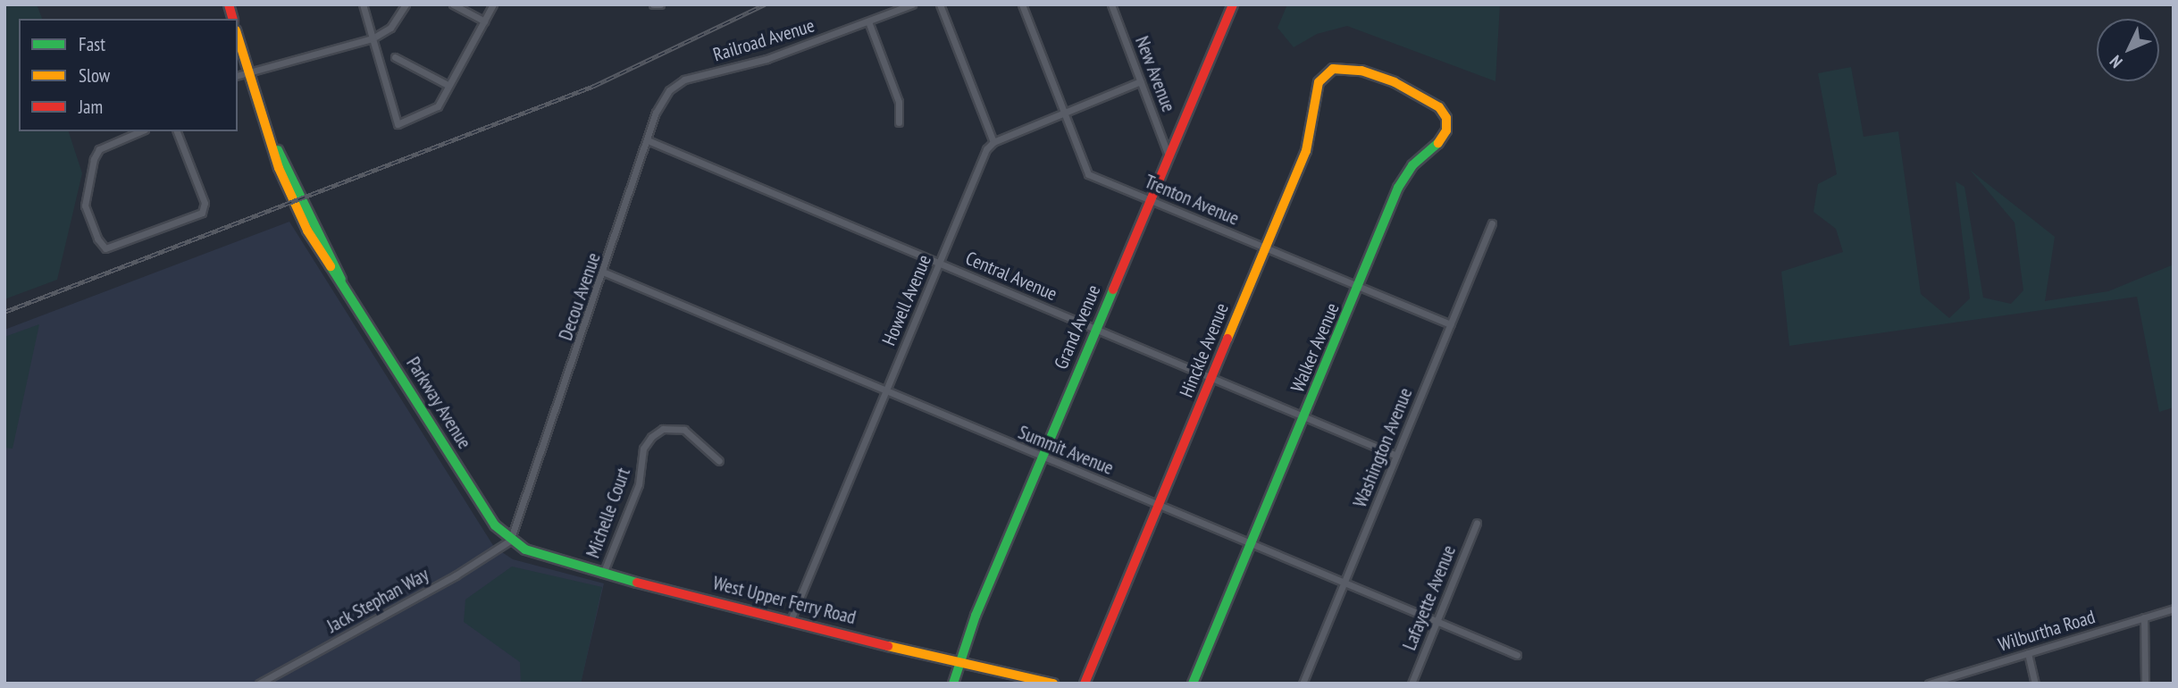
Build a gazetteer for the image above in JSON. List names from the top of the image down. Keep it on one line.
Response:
{"streets":{"main road":["Grand Avenue","Walker Avenue","Hinckle Avenue","Parkway Avenue","West Upper Ferry Road"],"street":["Railroad Avenue","New Avenue","Trenton Avenue","Central Avenue","Decou Avenue","Howell Avenue","Washington Avenue","Summit Avenue","Michelle Court","Lafayette Avenue","Jack Stephan Way","Wilburtha Road"]},"crossings":[["Railroad Avenue","Decou Avenue"],["New Avenue","Grand Avenue"],["Trenton Avenue","Grand Avenue"],["Trenton Avenue","Walker Avenue"],["Trenton Avenue","Hinckle Avenue"],["Trenton Avenue","Washington Avenue"],["Central Avenue","Decou Avenue"],["Central Avenue","Howell Avenue"],["Central Avenue","Grand Avenue"],["Central Avenue","Walker Avenue"],["Central Avenue","Hinckle Avenue"],["Central Avenue","Washington Avenue"],["Decou Avenue","Parkway Avenue"],["Decou Avenue","Summit Avenue"],["Decou Avenue","Jack Stephan Way"],["Decou Avenue","West Upper Ferry Road"],["Howell Avenue","Summit Avenue"],["Howell Avenue","West Upper Ferry Road"],["Grand Avenue","Summit Avenue"],["Grand Avenue","West Upper Ferry Road"],["Walker Avenue","Hinckle Avenue"],["Walker Avenue","Summit Avenue"],["Hinckle Avenue","Summit Avenue"],["Parkway Avenue","Jack Stephan Way"],["Parkway Avenue","West Upper Ferry Road"],["Washington Avenue","Summit Avenue"],["Summit Avenue","Lafayette Avenue"],["Michelle Court","West Upper Ferry Road"],["Jack Stephan Way","West Upper Ferry Road"]],"legend":["Fast","Slow","Jam"],"north":"bottom left"}
